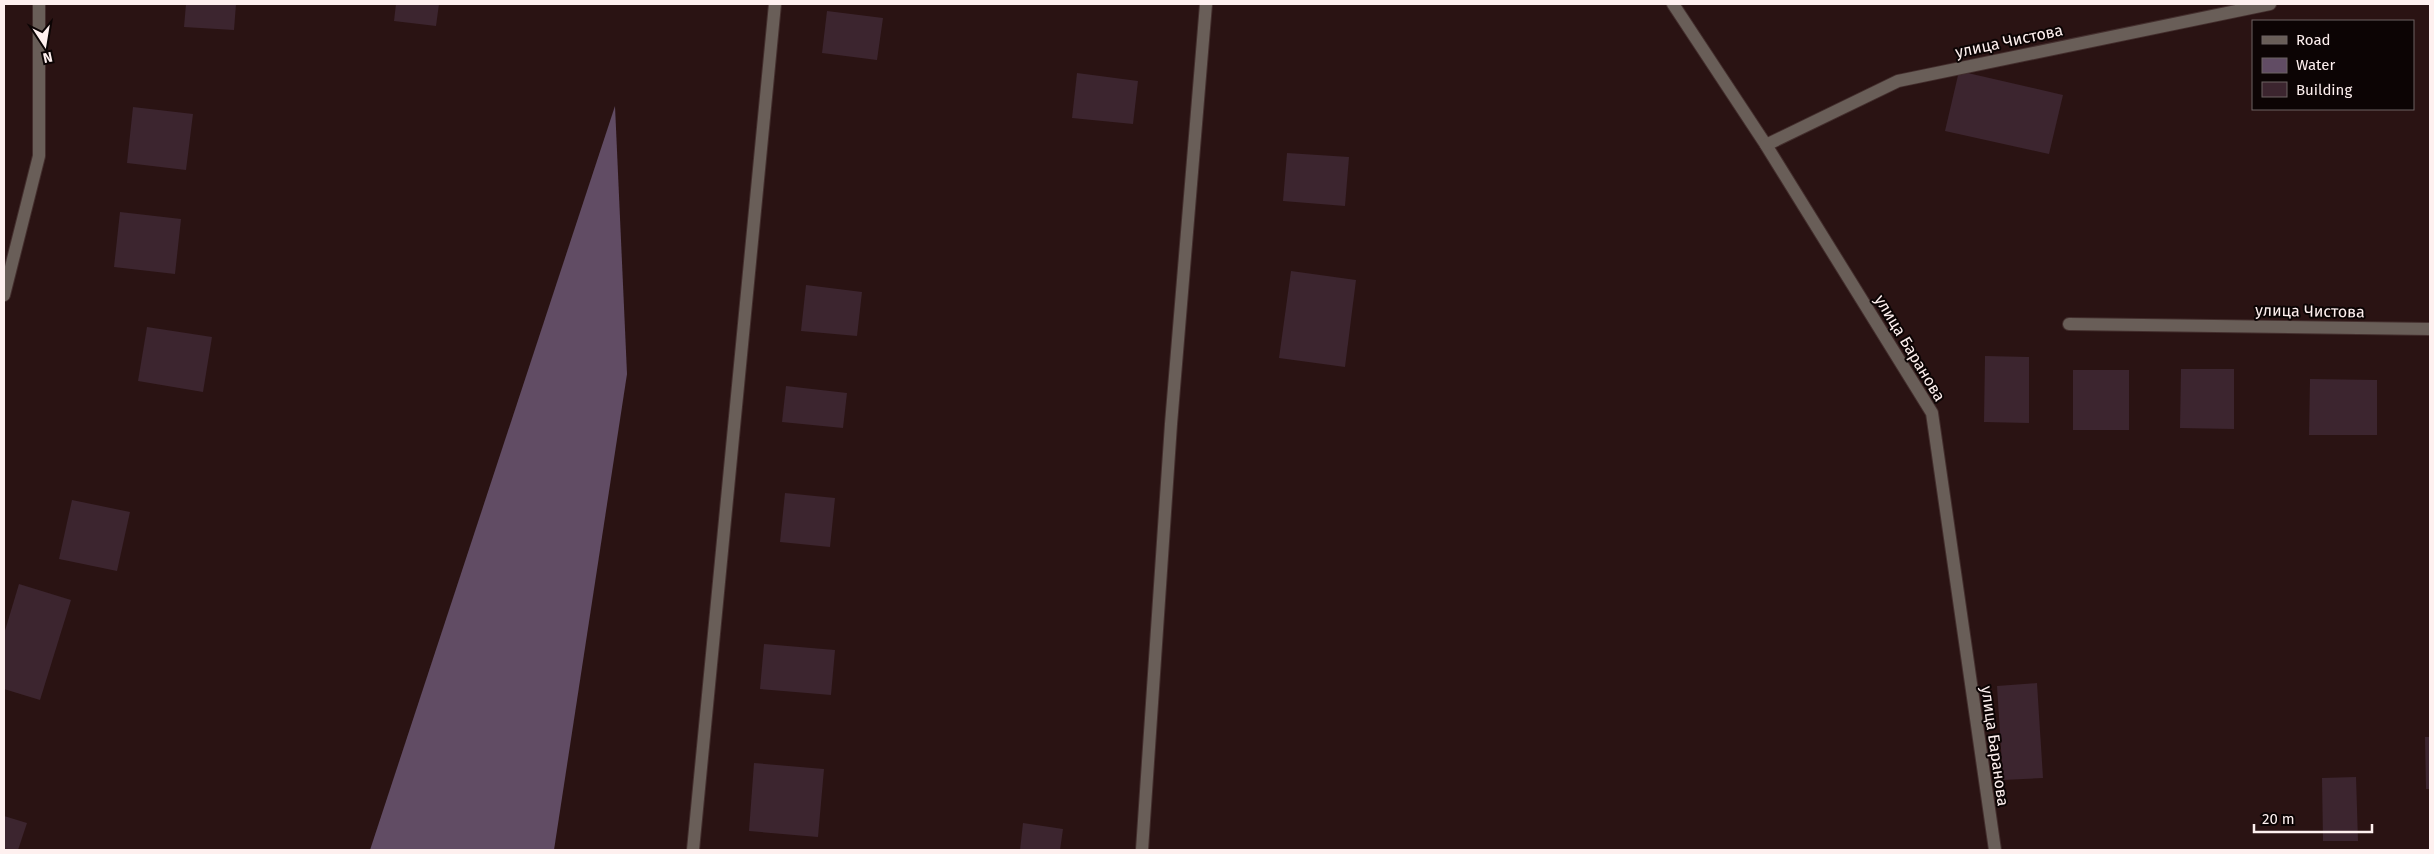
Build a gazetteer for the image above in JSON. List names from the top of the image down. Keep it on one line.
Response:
{"streets":{"street":["улица Чистова","улица Баранова"]},"crossings":[["улица Чистова","улица Баранова"]],"legend":["Road","Water","Building"],"scale_bar":"20 m","north":"bottom"}
